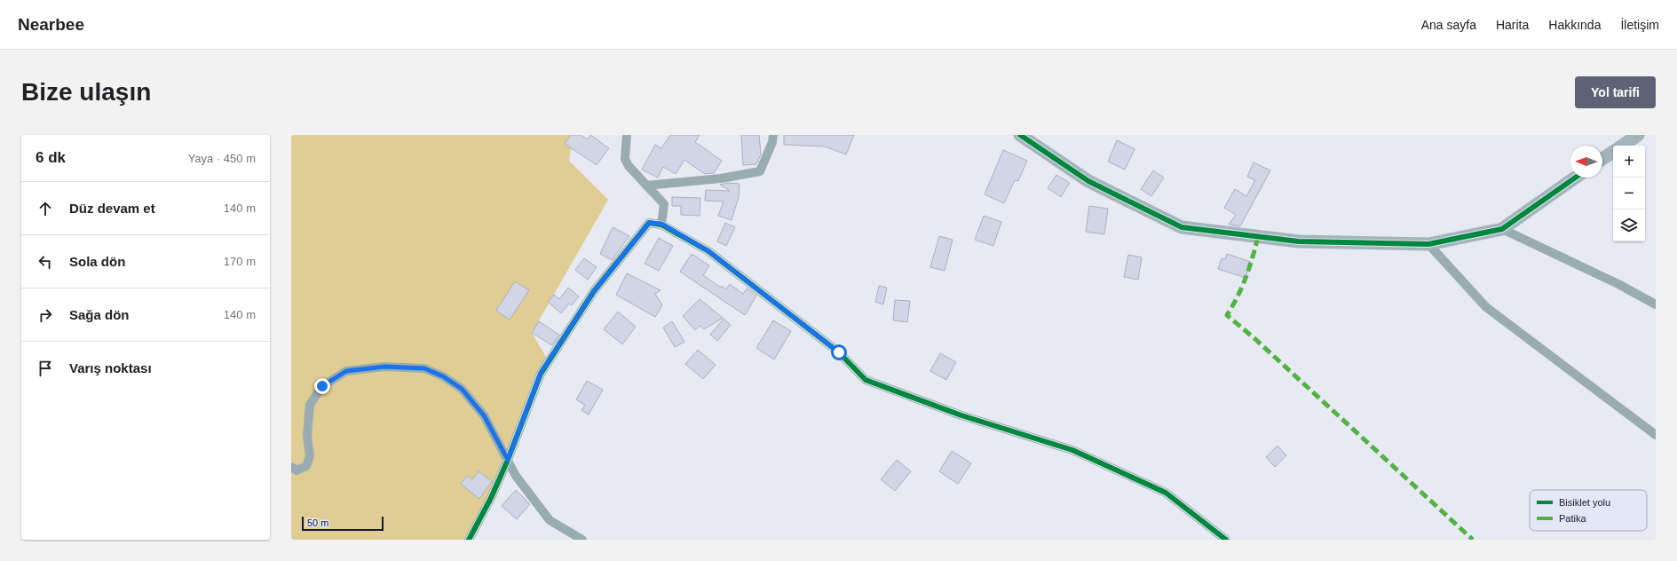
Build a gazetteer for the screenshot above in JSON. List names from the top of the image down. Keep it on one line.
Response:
{"legend":["Bisiklet yolu","Patika"],"scale_bar":"50 m","north":"left","page":{"header":"Nearbee","nav":["Ana sayfa","Harita","Hakkında","İletişim"],"buttons":"Yol tarifi","title":"Bize ulaşın","heading":["6 dk","Yaya · 450 m"],"map_buttons":["+","−"],"list":[["Düz devam et","140 m"],["Sola dön","170 m"],["Sağa dön","140 m"],"Varış noktası"],"scale":"50 m"}}
